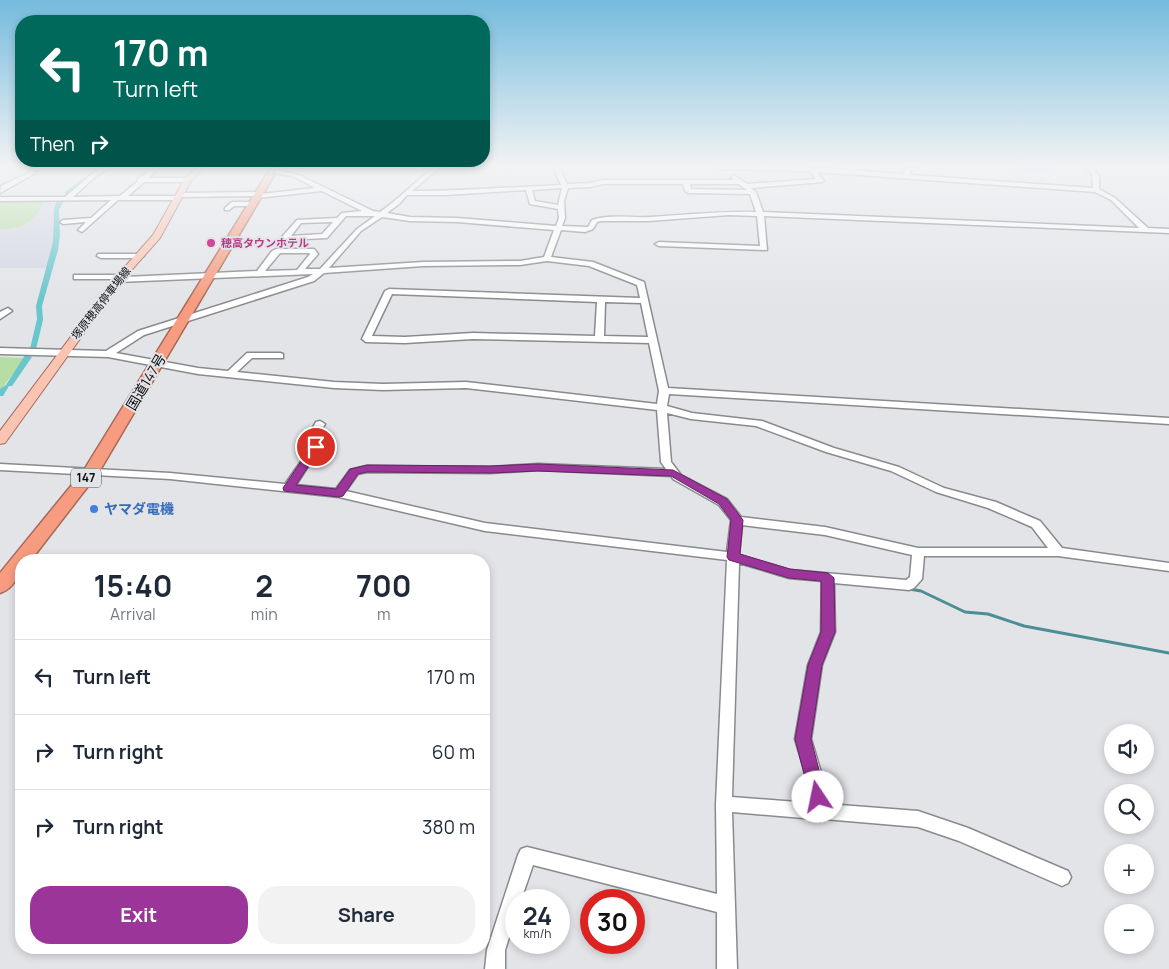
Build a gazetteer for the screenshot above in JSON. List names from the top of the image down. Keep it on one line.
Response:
{"streets":{"highway":["国道147号","147"],"main road":["塚原穂高停車場線"]},"places":["穂高タウンホテル","ヤマダ電機"],"page":{"turn":["170 m","Turn left"],"then":"Then","eta":["15:40","Arrival","2","min","700","m"],"list":[{"name":"Turn left","value":"170 m"},{"name":"Turn right","value":"60 m"},{"name":"Turn right","value":"380 m"}],"map_buttons":["+","−"],"buttons":["Exit","Share"],"speed":"24 km/h","limit":"30"}}
